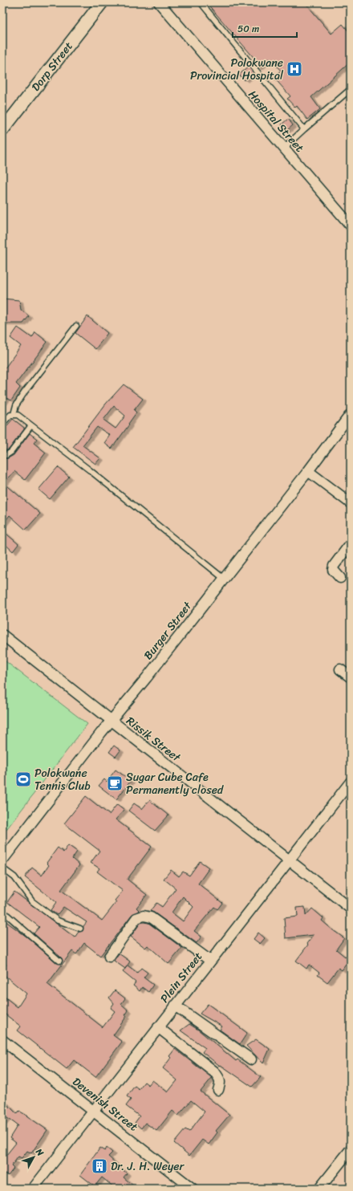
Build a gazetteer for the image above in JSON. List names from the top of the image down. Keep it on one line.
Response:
{"streets":{"street":["Dorp Street","Hospital Street","Burger Street","Rissik Street","Plein Street","Devenish Street"]},"crossings":[["Burger Street","Rissik Street"],["Rissik Street","Plein Street"],["Plein Street","Devenish Street"]],"places":{"hospital":["Polokwane Provincial Hospital"],"sports":["Polokwane Tennis Club"],"cafe":["Sugar Cube Cafe Permanently closed"],"building":["Dr. J. H. Weyer"]},"scale_bar":"50 m","north":"top right"}
